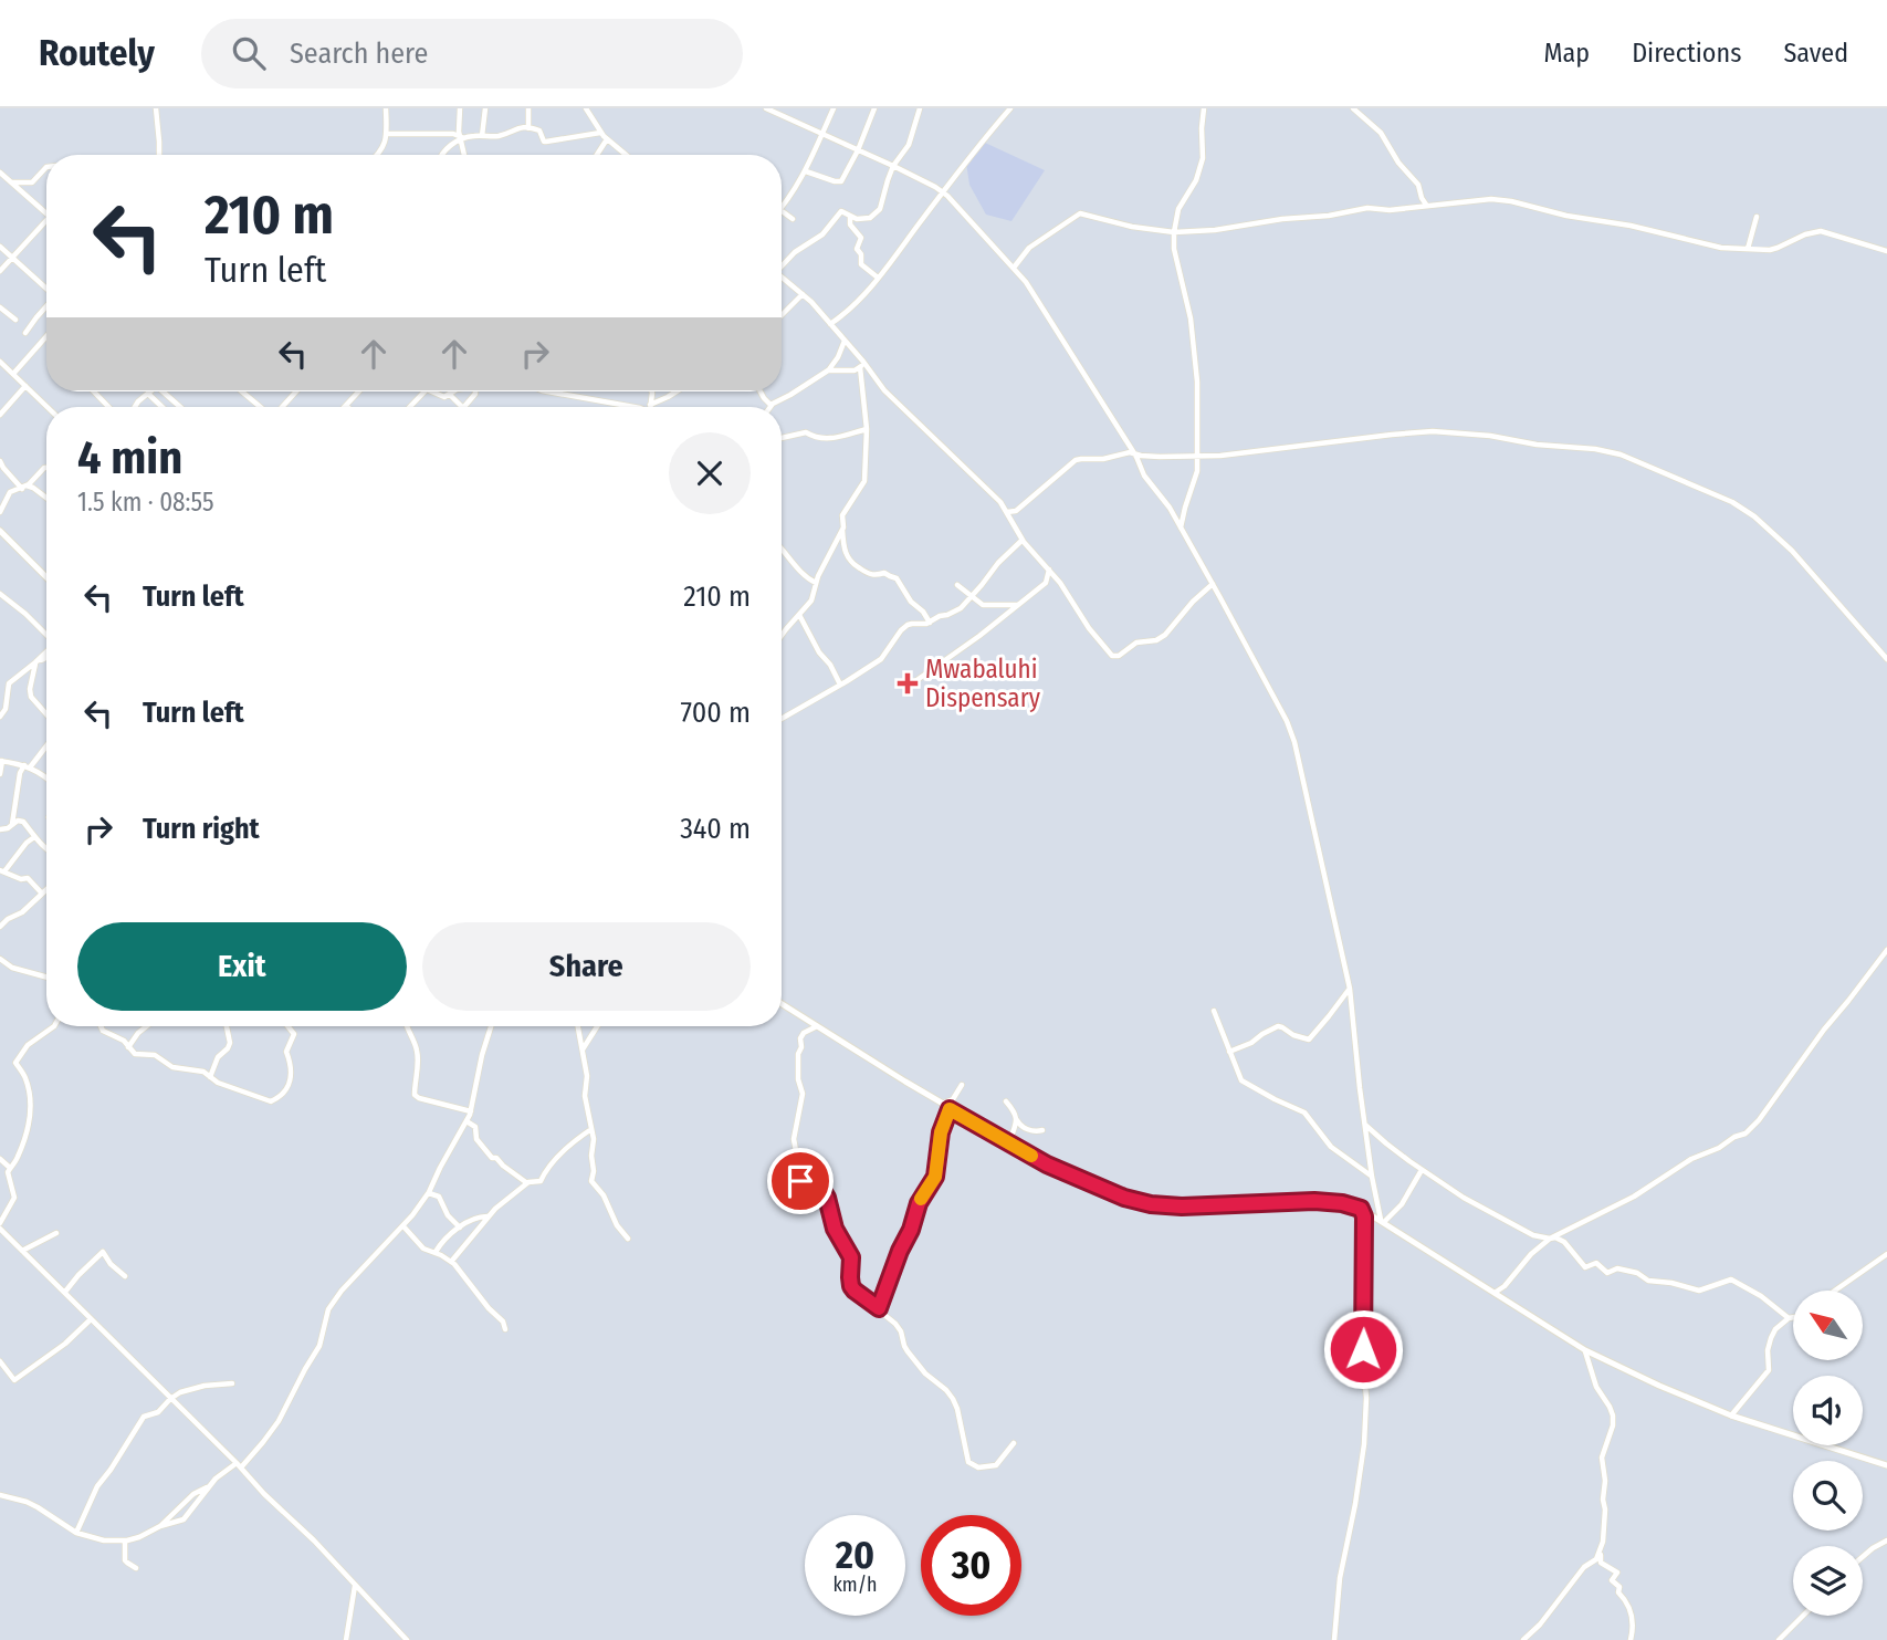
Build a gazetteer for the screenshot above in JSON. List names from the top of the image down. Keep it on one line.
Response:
{"places":{"health":["Mwabaluhi Dispensary"]},"north":"top left","page":{"header":"Routely","search":"Search here","nav":["Map","Directions","Saved"],"turn":["210 m","Turn left"],"heading":["4 min","1.5 km · 08:55"],"list":[{"name":"Turn left","value":"210 m"},{"name":"Turn left","value":"700 m"},{"name":"Turn right","value":"340 m"}],"buttons":["Exit","Share"],"speed":"20 km/h","limit":"30"}}
